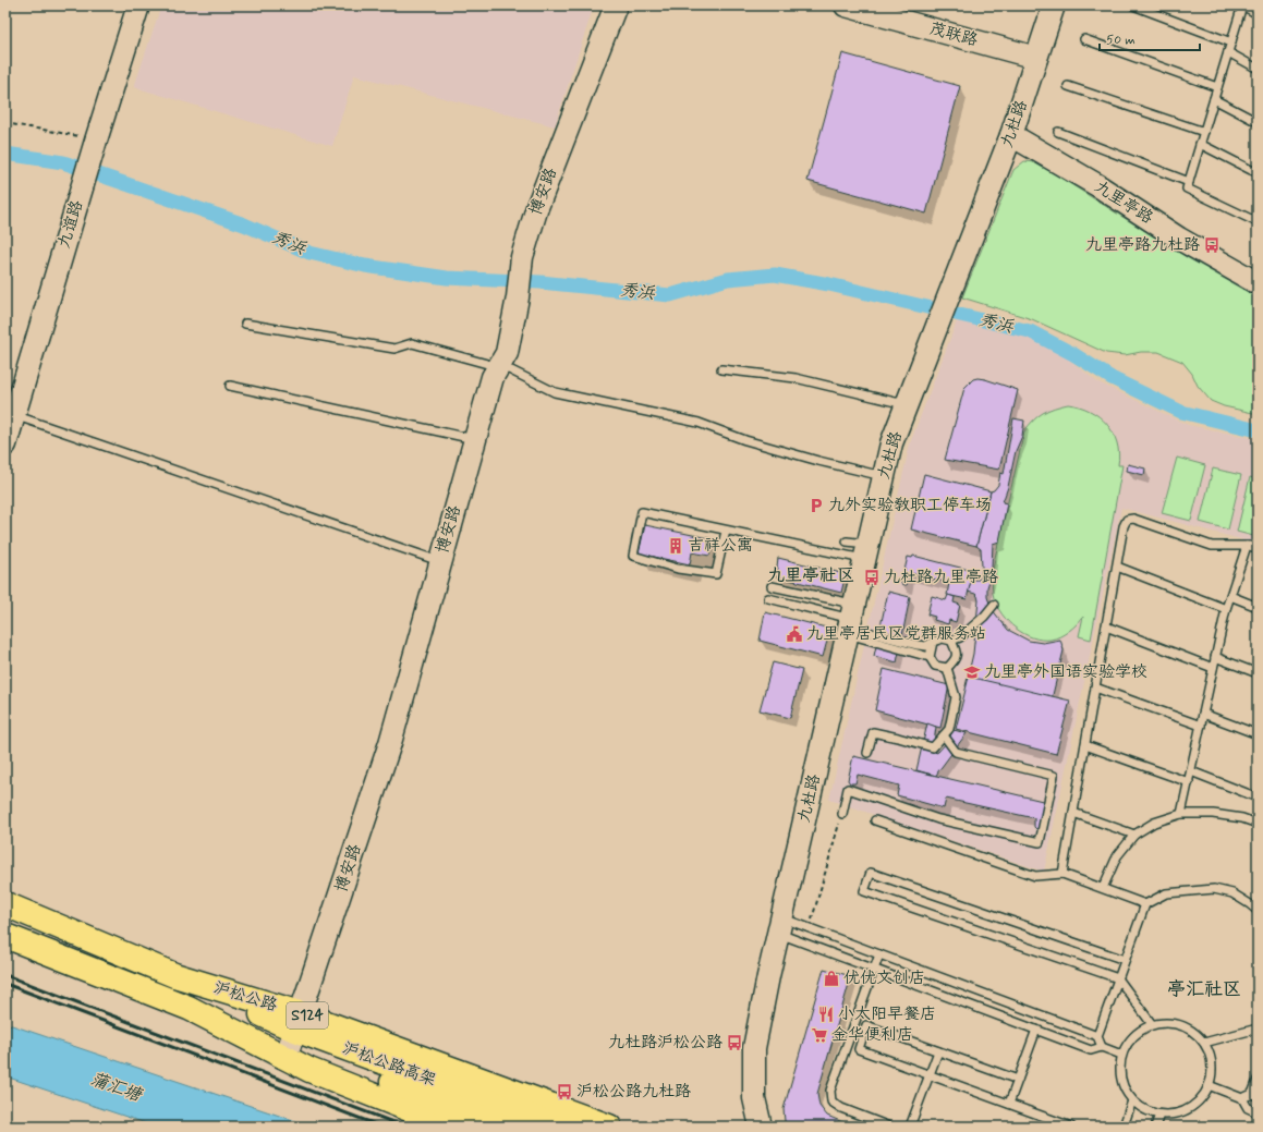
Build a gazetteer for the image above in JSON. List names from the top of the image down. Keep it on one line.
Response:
{"streets":{"main road":["沪松公路","S124","沪松公路高架"],"street":["茂联路","九杜路","博安路","九里亭路","九谊路"]},"crossings":[["茂联路","九杜路"],["九杜路","九里亭路"],["博安路","沪松公路"],["博安路","沪松公路高架"],["沪松公路","沪松公路高架"]],"districts":["九里亭社区","亭汇社区"],"water":["秀浜","蒲汇塘"],"places":{"bus stop":["九里亭路九杜路","九杜路九里亭路","九杜路沪松公路","沪松公路九杜路"],"parking":["九外实验教职工停车场"],"building":["吉祥公寓"],"public building":["九里亭居民区党群服务站"],"school or university":["九里亭外国语实验学校"],"shop":["优优文创店"],"restaurant":["小太阳早餐店"],"supermarket":["金华便利店"]},"scale_bar":"50 m"}
